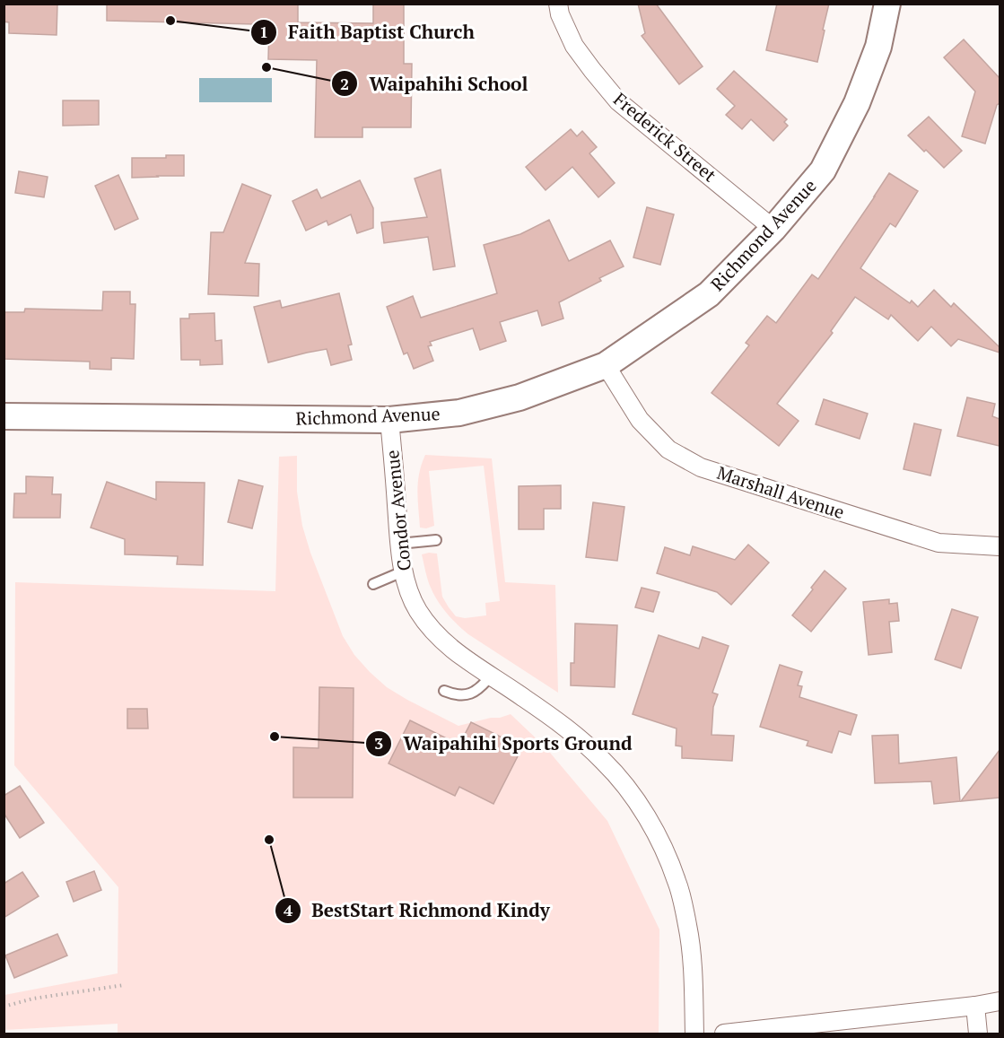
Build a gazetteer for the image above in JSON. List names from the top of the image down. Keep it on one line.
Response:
{"streets":{"street":["Frederick Street","Richmond Avenue","Marshall Avenue","Condor Avenue"]},"crossings":[["Frederick Street","Richmond Avenue"],["Richmond Avenue","Marshall Avenue"],["Richmond Avenue","Condor Avenue"]],"places":["Faith Baptist Church","Waipahihi School","Waipahihi Sports Ground","BestStart Richmond Kindy"]}
